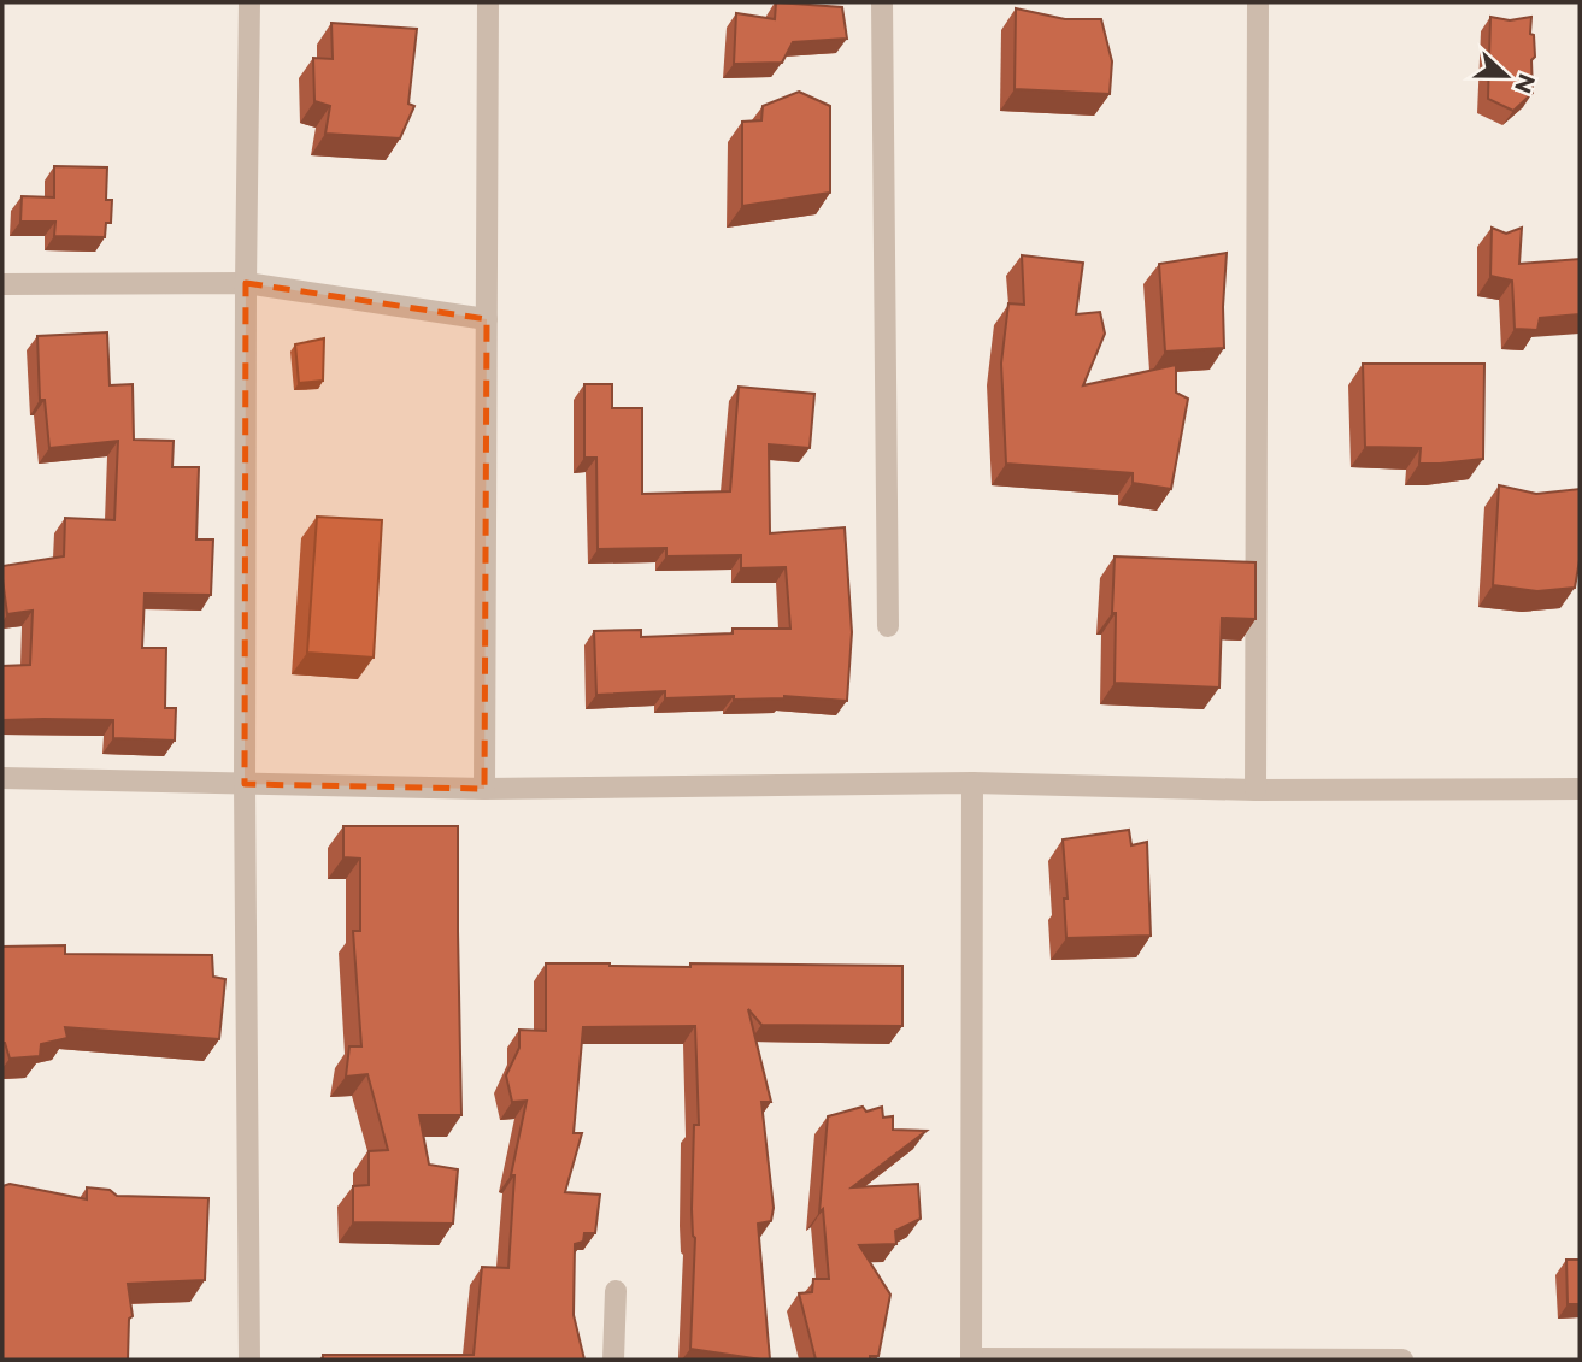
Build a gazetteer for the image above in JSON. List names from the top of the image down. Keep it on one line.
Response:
{"north":"right"}
